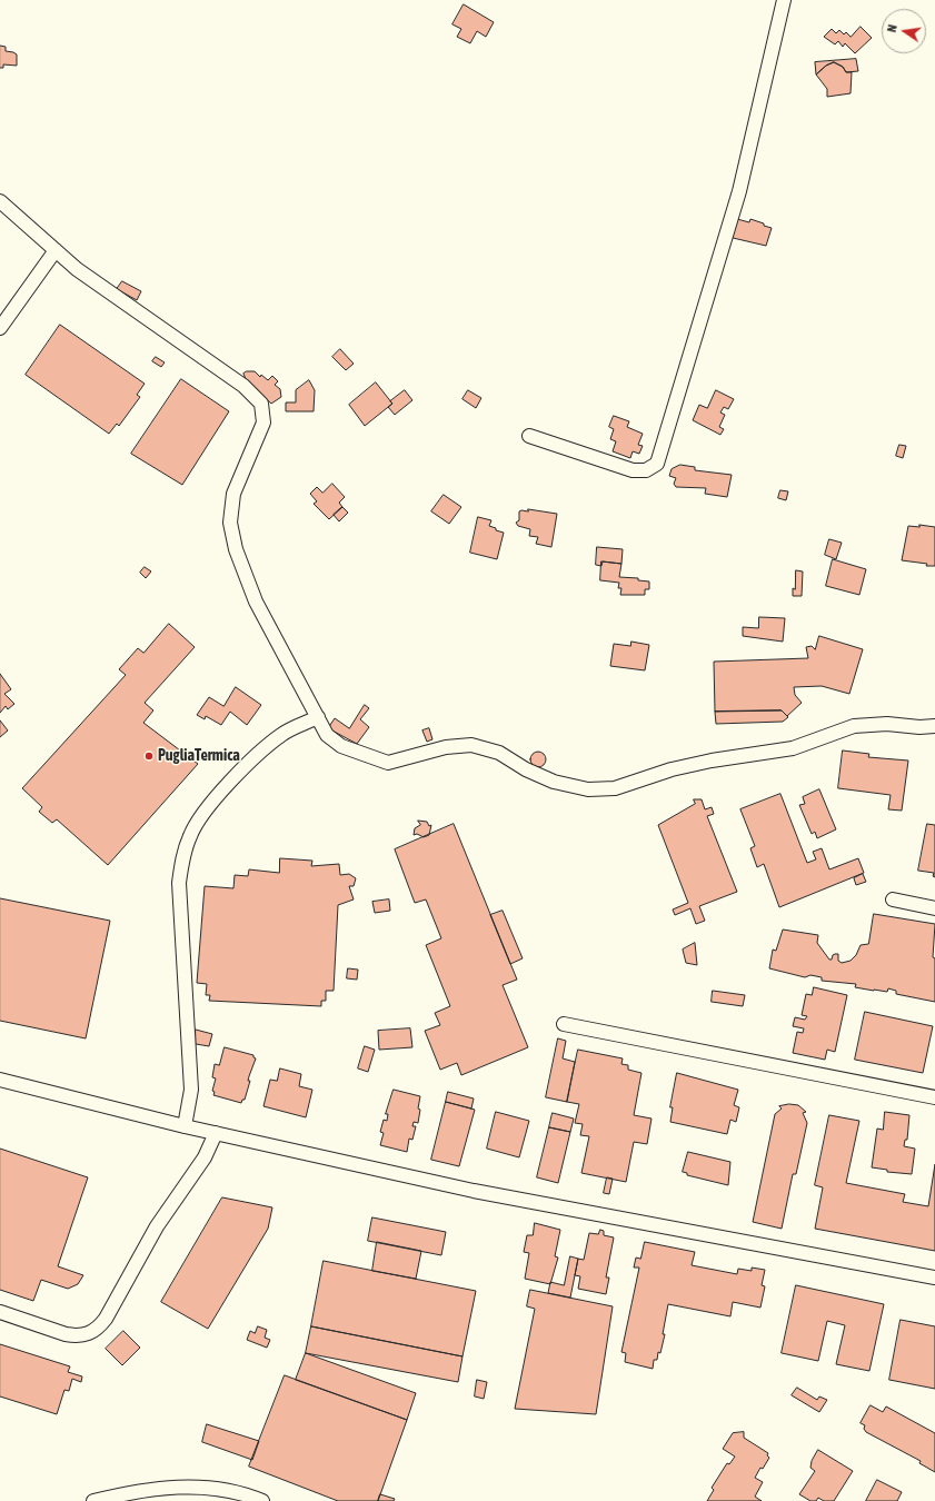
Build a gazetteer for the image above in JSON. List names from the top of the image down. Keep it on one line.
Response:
{"places":["PugliaTermica"],"north":"left"}
